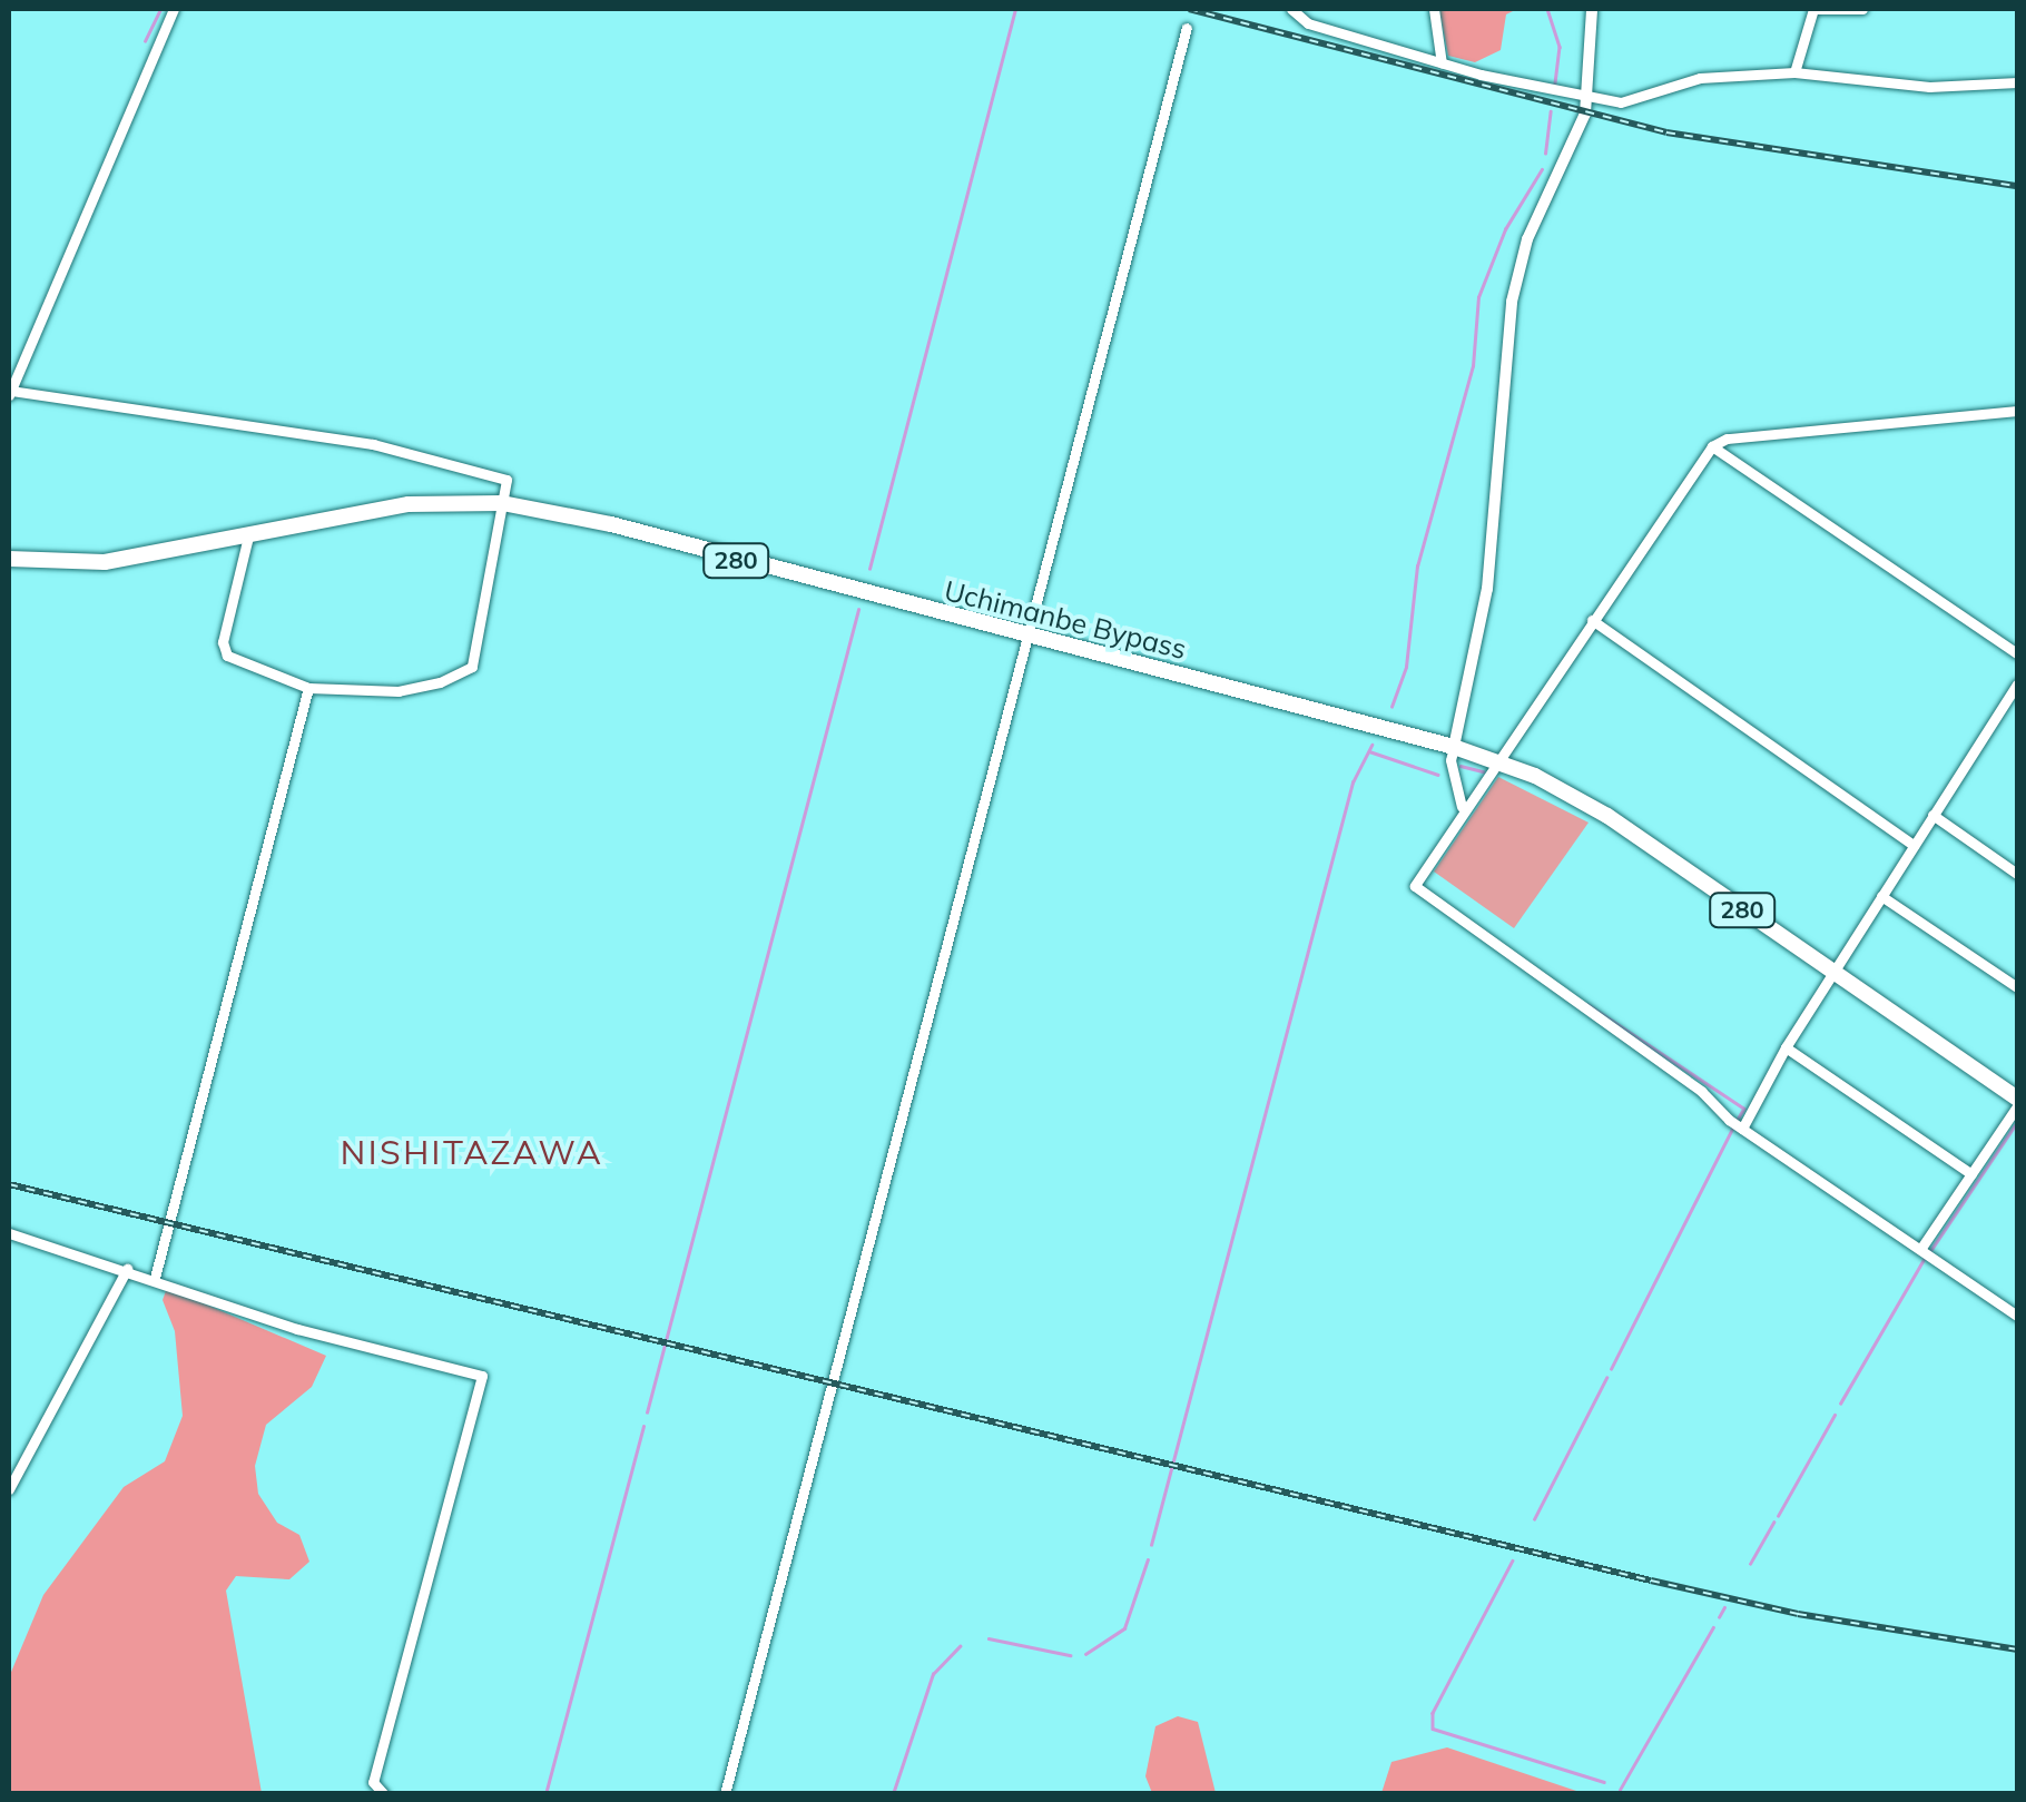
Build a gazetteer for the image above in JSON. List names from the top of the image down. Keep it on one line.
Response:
{"streets":{"highway":["280","Uchimanbe Bypass"]},"districts":["NISHITAZAWA"]}
